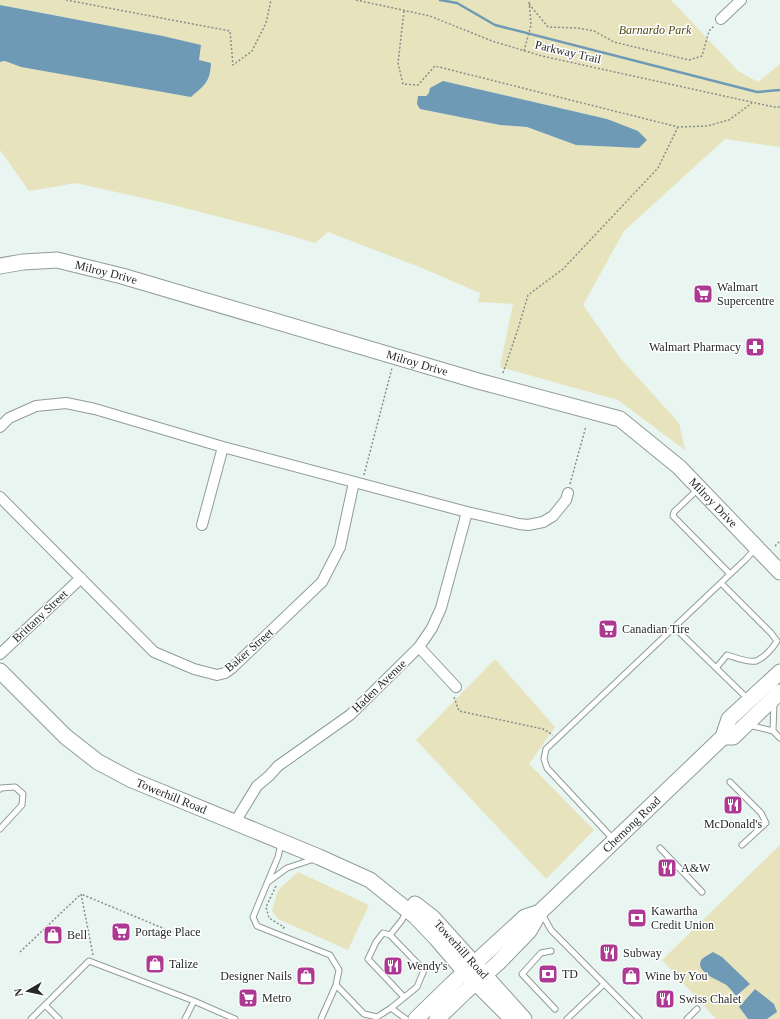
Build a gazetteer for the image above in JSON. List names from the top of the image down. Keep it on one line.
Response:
{"streets":{"street":["Milroy Drive","Brittany Street","Baker Street","Haden Avenue","Towerhill Road","Chemong Road"],"path":["Parkway Trail"]},"crossings":[["Brittany Street","Baker Street"],["Haden Avenue","Towerhill Road"],["Towerhill Road","Chemong Road"]],"parks":["Barnardo Park"],"places":{"supermarket":["Walmart Supercentre","Canadian Tire","Portage Place","Metro"],"pharmacy":["Walmart Pharmacy"],"restaurant":["McDonald's","A&W","Subway","Wendy's","Swiss Chalet"],"bank":["Kawartha Credit Union","TD"],"shop":["Bell","Talize","Designer Nails","Wine by You"]},"north":"left"}
